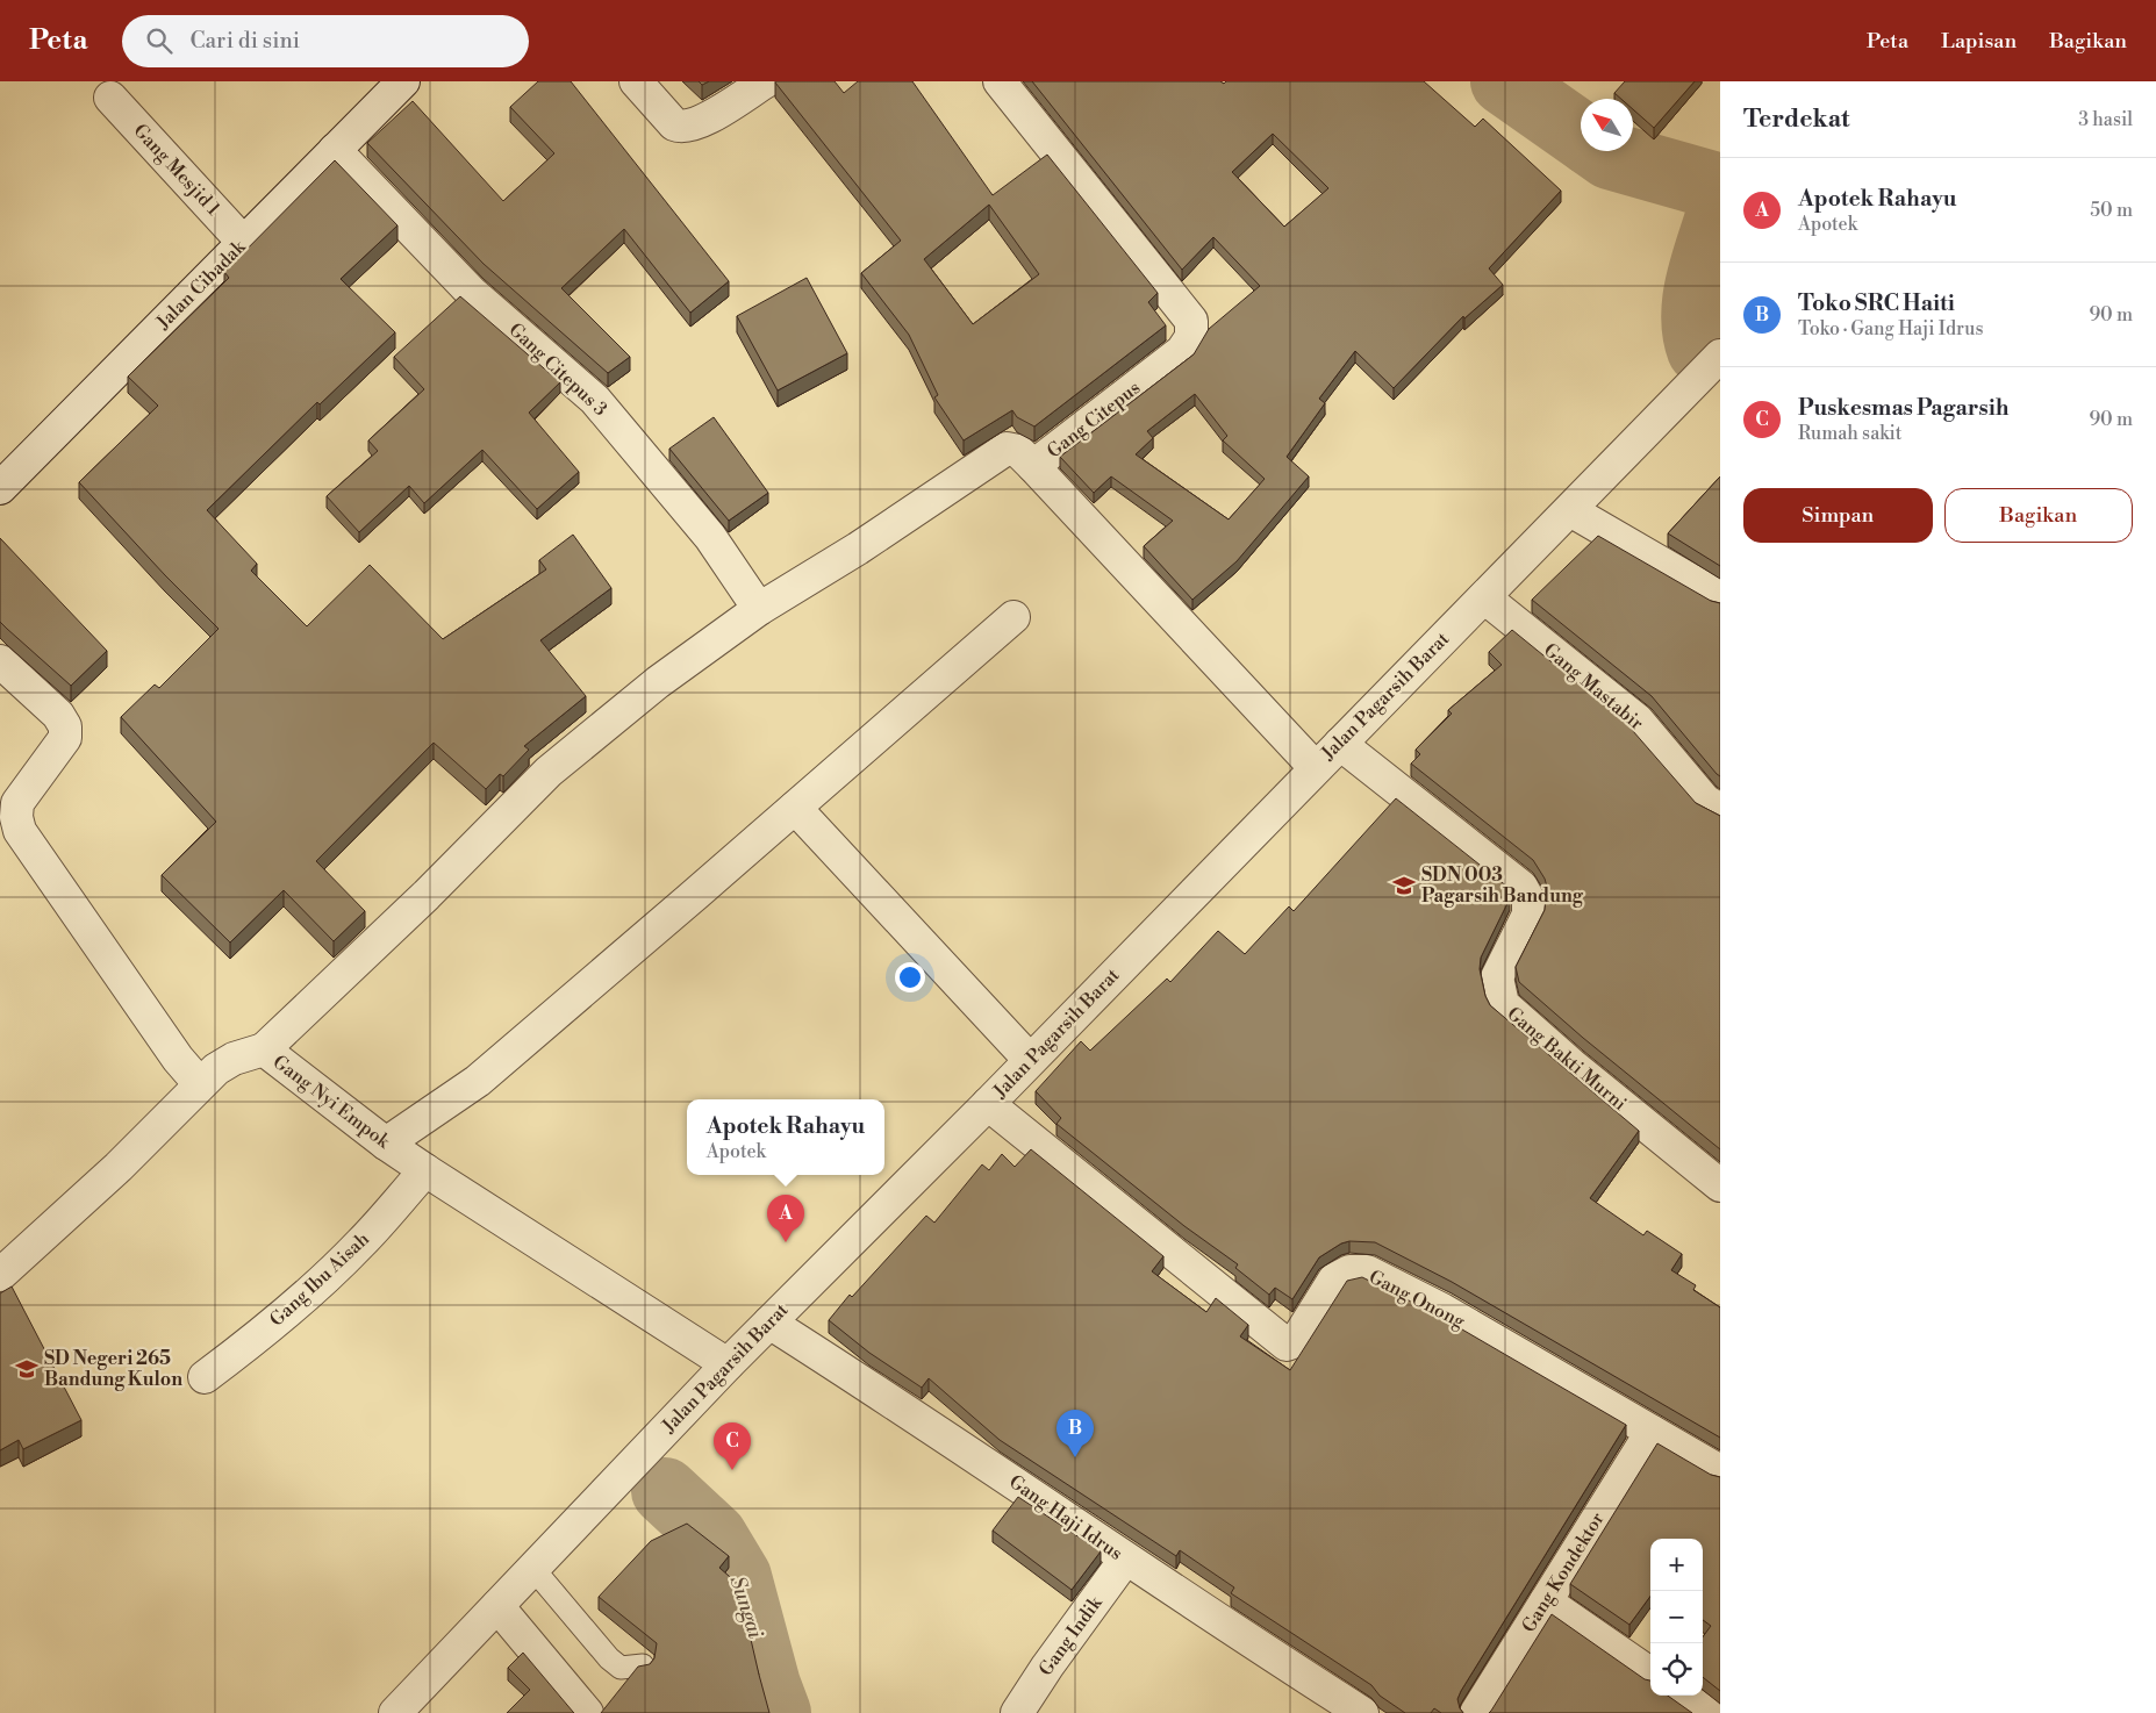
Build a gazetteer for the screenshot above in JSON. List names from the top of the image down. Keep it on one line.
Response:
{"streets":{"street":["Gang Mesjid 1","Jalan Cibadak","Gang Citepus 3","Gang Citepus","Gang Mastabir","Jalan Pagarsih Barat","Gang Bakti Murni","Gang Nyi Empok","Gang Ibu Aisah","Gang Onong","Gang Haji Idrus","Gang Kondektor","Gang Indik"]},"crossings":[["Gang Mesjid 1","Jalan Cibadak"],["Jalan Cibadak","Gang Citepus 3"],["Gang Citepus","Jalan Pagarsih Barat"],["Gang Mastabir","Jalan Pagarsih Barat"],["Jalan Pagarsih Barat","Gang Bakti Murni"],["Jalan Pagarsih Barat","Gang Nyi Empok"],["Jalan Pagarsih Barat","Gang Onong"],["Jalan Pagarsih Barat","Gang Haji Idrus"],["Gang Nyi Empok","Gang Ibu Aisah"],["Gang Onong","Gang Kondektor"],["Gang Haji Idrus","Gang Indik"]],"water":["Sungai"],"places":{"school or university":["SDN 003 Pagarsih Bandung","SD Negeri 265 Bandung Kulon"]},"north":"top left","page":{"header":"Peta","search":"Cari di sini","nav":["Peta","Lapisan","Bagikan"],"heading":["Terdekat","3 hasil"],"list":[{"mark":"A","name":"Apotek Rahayu","note":"Apotek","value":"50 m"},{"mark":"B","name":"Toko SRC Haiti","note":"Toko · Gang Haji Idrus","value":"90 m"},{"mark":"C","name":"Puskesmas Pagarsih","note":"Rumah sakit","value":"90 m"}],"buttons":["Simpan","Bagikan"],"popup":["Apotek Rahayu","Apotek"],"pins":["A","B","C"],"map_buttons":["+","−"]}}
